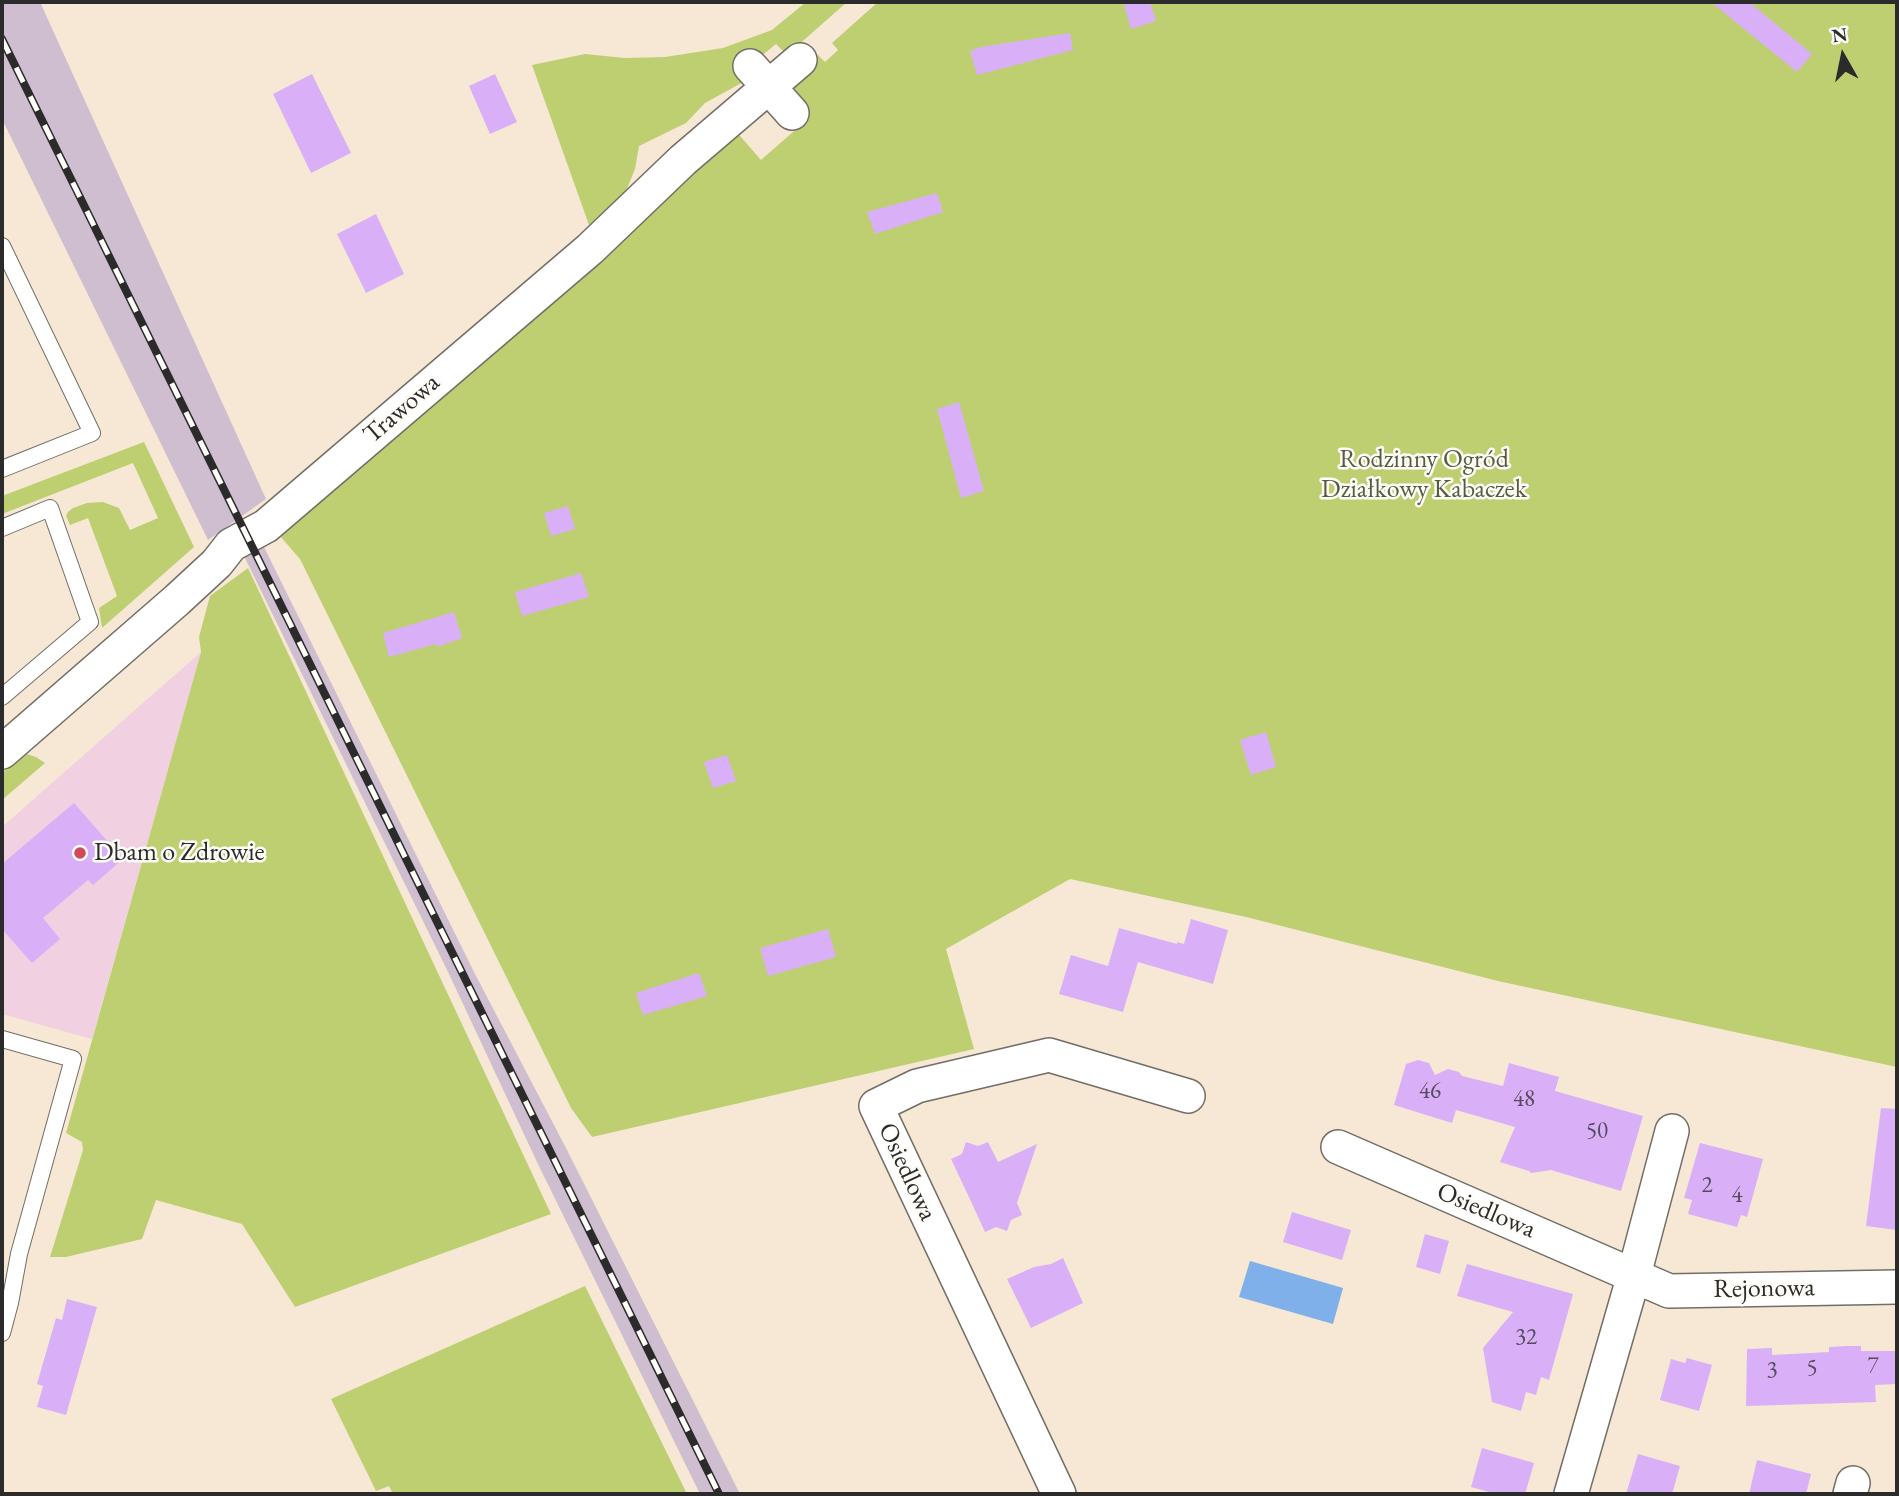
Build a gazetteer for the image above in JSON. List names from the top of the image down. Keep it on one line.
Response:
{"streets":{"street":["Trawowa","Osiedlowa","Rejonowa"]},"crossings":[["Osiedlowa","Rejonowa"]],"parks":["Rodzinny Ogród Działkowy Kabaczek"],"places":["Dbam o Zdrowie"],"house_numbers":["46","48","50","2","4","32","7","5","3"],"north":"top"}
